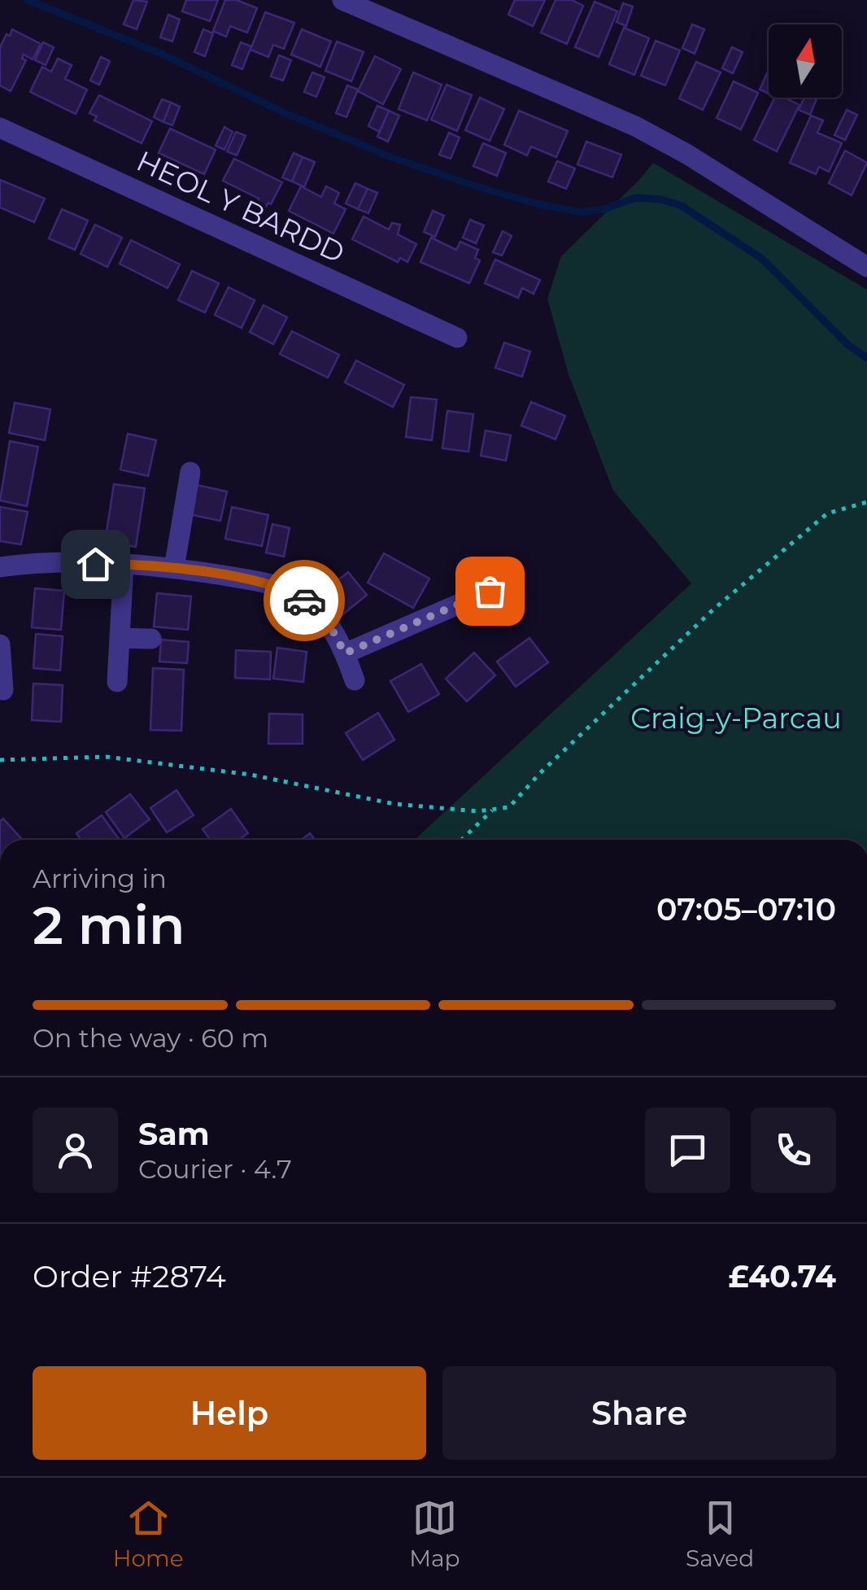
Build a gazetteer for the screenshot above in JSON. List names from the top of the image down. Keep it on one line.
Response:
{"streets":{"street":["HEOL Y BARDD"]},"parks":["Craig-y-Parcau"],"north":"top","page":{"heading":["2 min","Arriving in","07:05–07:10"],"panel":["Sam","Courier · 4.7","Order #2874","£40.74"],"bar":"On the way · 60 m","buttons":["Help","Share"],"tabs":["Home","Map","Saved"]}}
